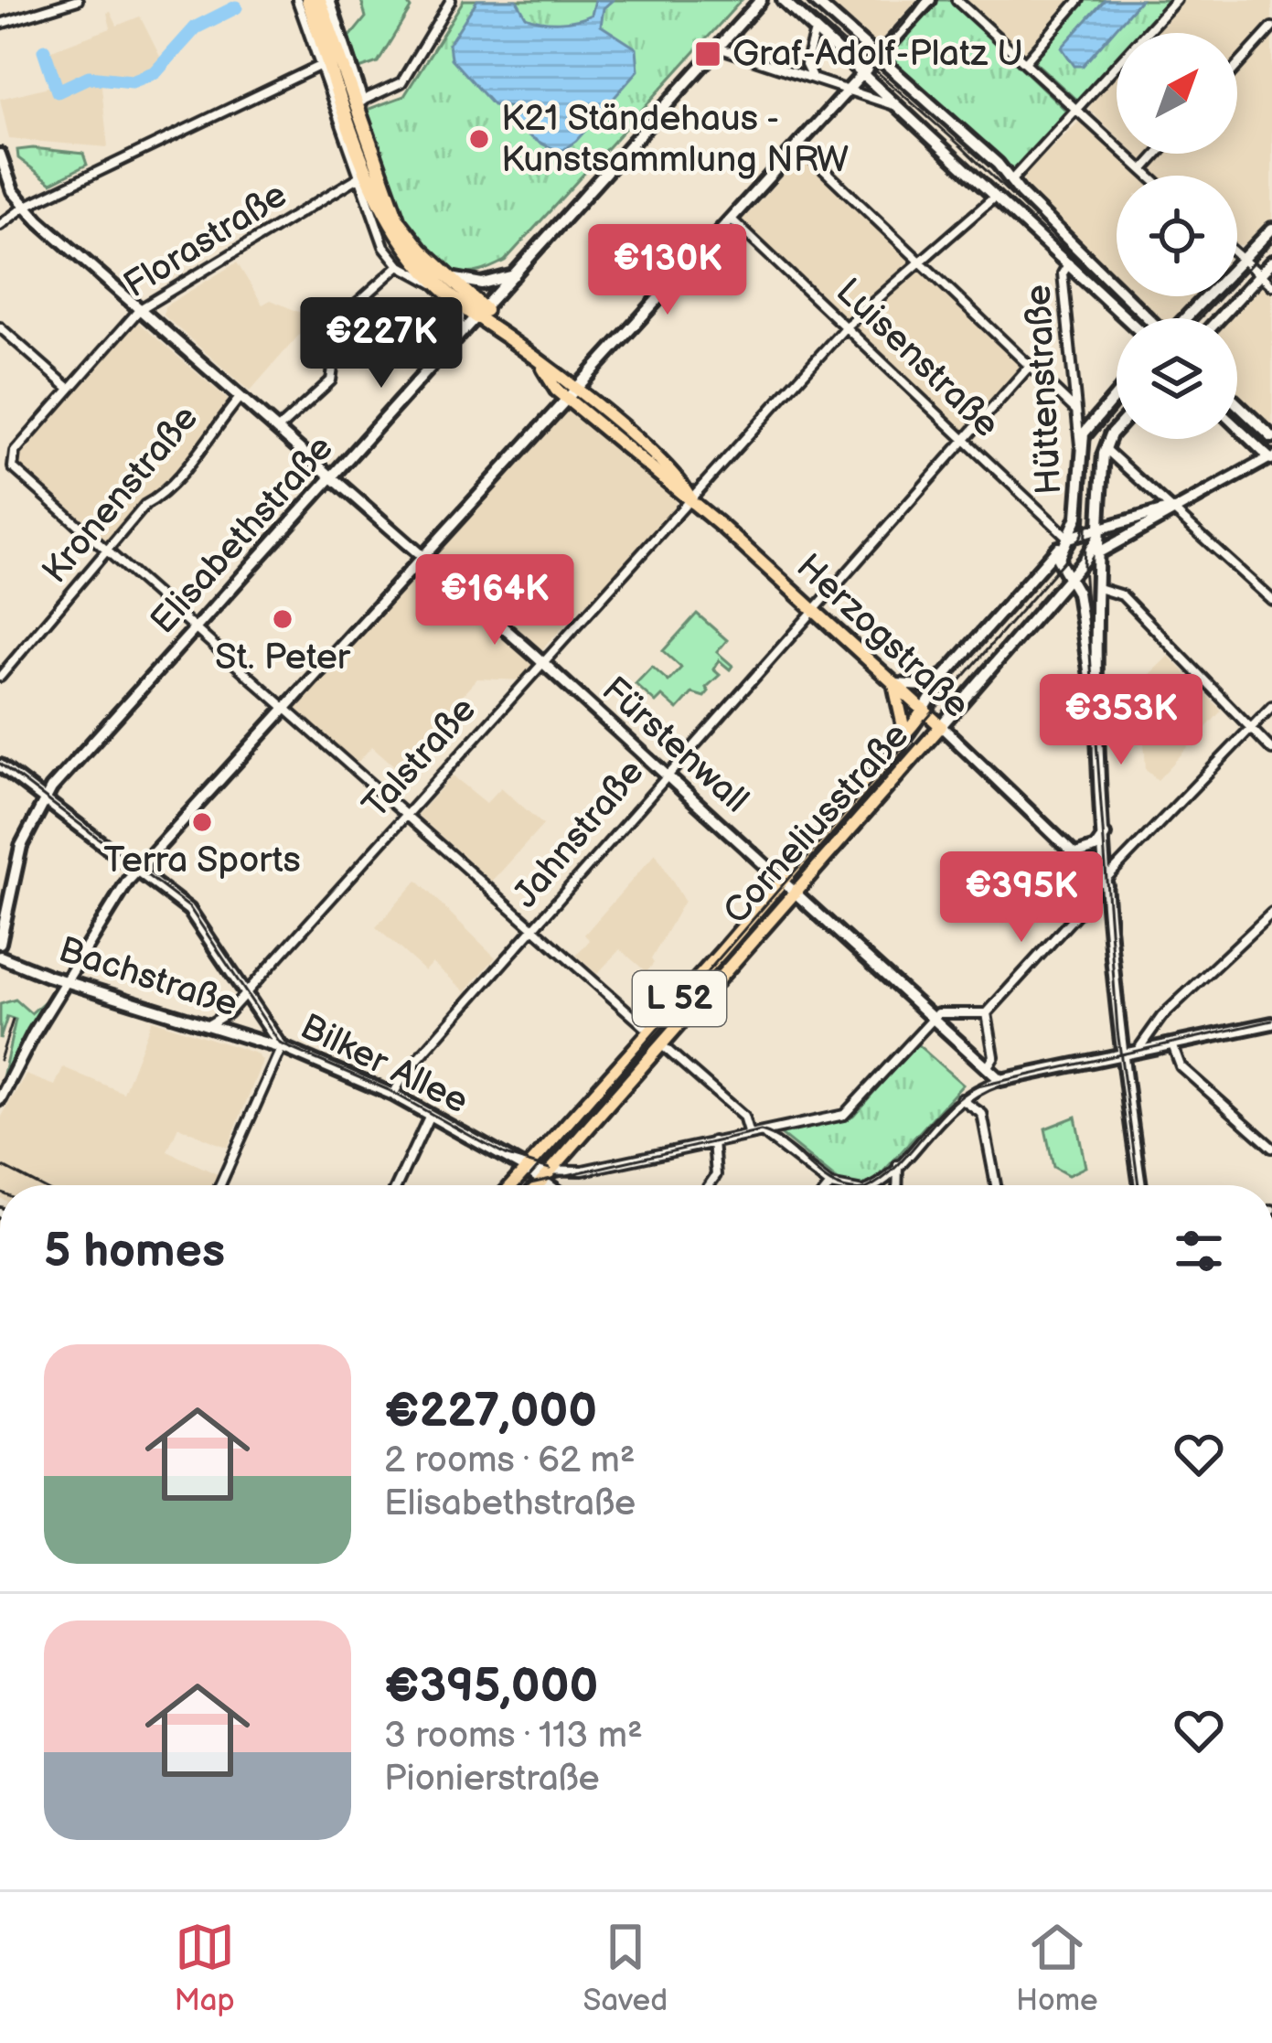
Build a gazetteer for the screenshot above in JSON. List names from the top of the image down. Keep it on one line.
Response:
{"streets":{"main road":["Hüttenstraße","Elisabethstraße","Herzogstraße","Fürstenwall","Corneliusstraße","Bachstraße","L 52","Bilker Allee"],"street":["Florastraße","Luisenstraße","Kronenstraße","Talstraße","Jahnstraße"]},"crossings":[["Florastraße","Kronenstraße"],["Florastraße","Fürstenwall"],["Luisenstraße","Hüttenstraße"],["Luisenstraße","Talstraße"],["Luisenstraße","Corneliusstraße"],["Luisenstraße","Jahnstraße"],["Luisenstraße","L 52"],["Hüttenstraße","Herzogstraße"],["Hüttenstraße","Corneliusstraße"],["Hüttenstraße","L 52"],["Kronenstraße","Fürstenwall"],["Elisabethstraße","Herzogstraße"],["Elisabethstraße","Fürstenwall"],["Elisabethstraße","Bilker Allee"],["Herzogstraße","Talstraße"],["Herzogstraße","Corneliusstraße"],["Herzogstraße","Jahnstraße"],["Fürstenwall","Talstraße"],["Fürstenwall","Corneliusstraße"],["Fürstenwall","Jahnstraße"],["Talstraße","Bachstraße"],["Talstraße","Bilker Allee"],["Corneliusstraße","L 52"],["Corneliusstraße","Bilker Allee"],["Jahnstraße","Bilker Allee"],["Bachstraße","Bilker Allee"]],"places":{"transit":["Graf-Adolf-Platz U"],"other":["K21 Ständehaus - Kunstsammlung NRW","St. Peter","Terra Sports"]},"north":"top right","page":{"price":["€130K","€227K","€164K","€353K","€395K"],"heading":"5 homes","list":[{"name":"€227,000","note":"2 rooms · 62 m² · Elisabethstraße"},{"name":"€395,000","note":"3 rooms · 113 m² · Pionierstraße"}],"tabs":["Map","Saved","Home"]}}
